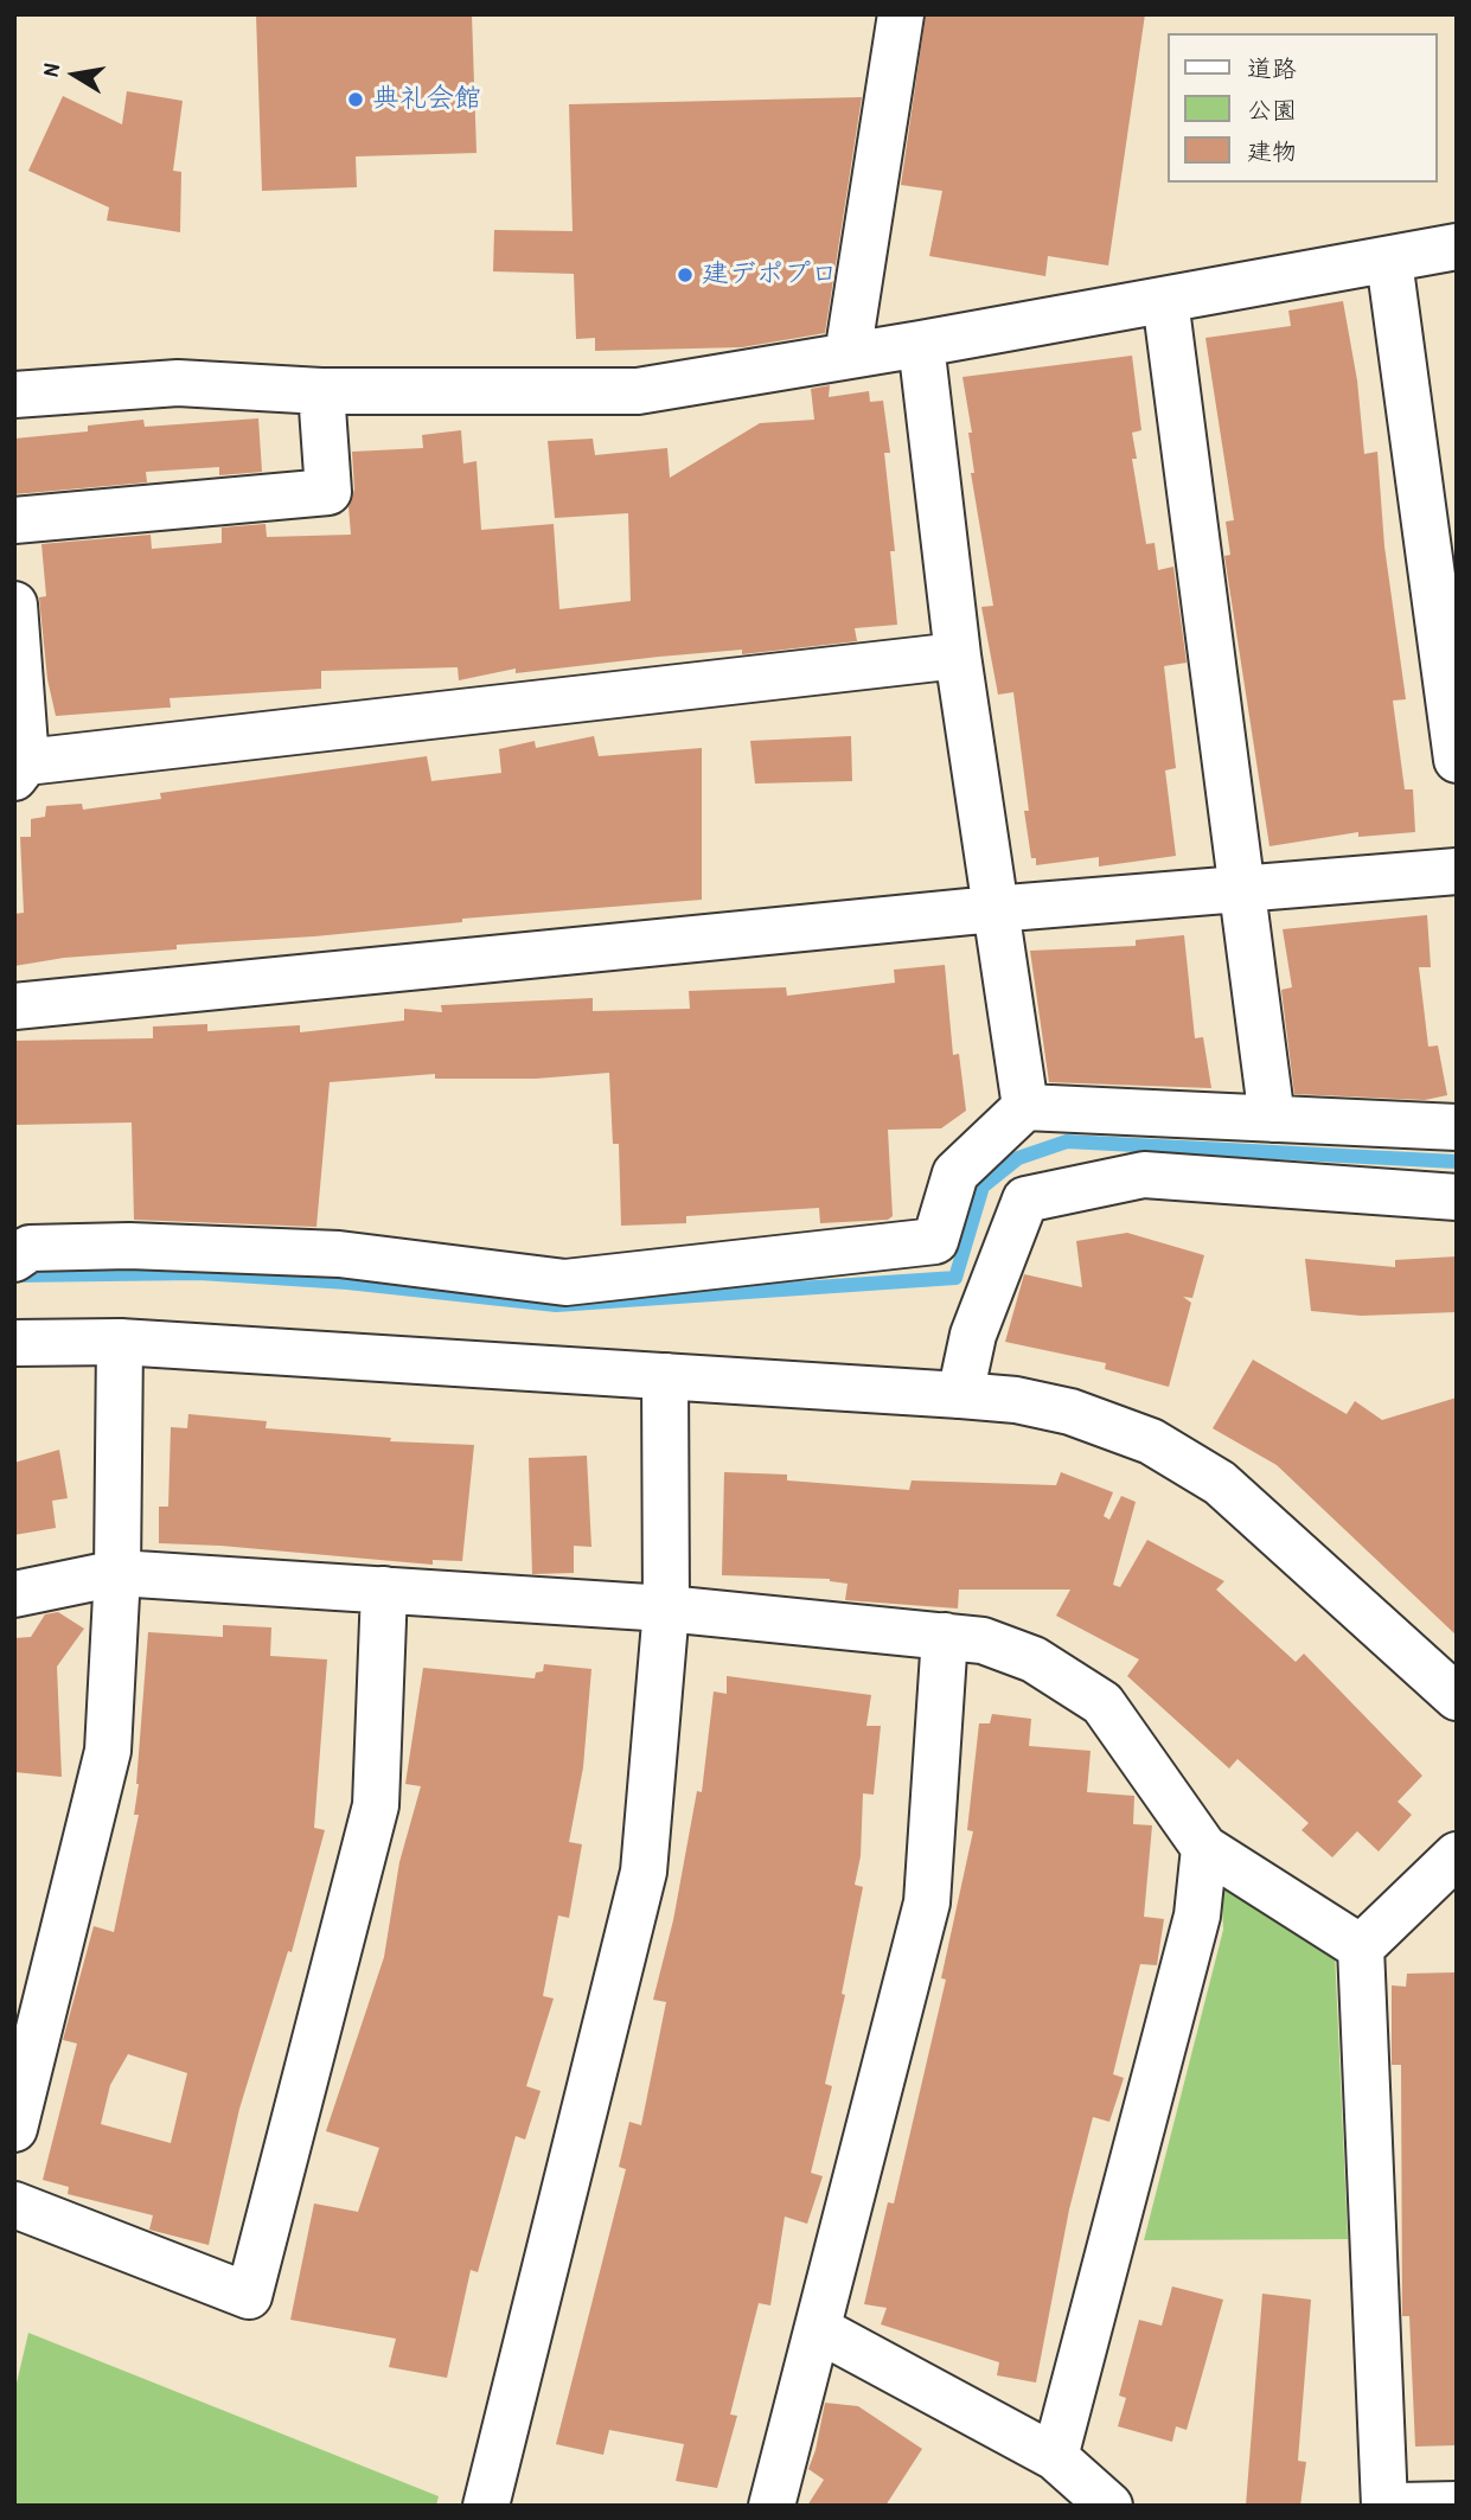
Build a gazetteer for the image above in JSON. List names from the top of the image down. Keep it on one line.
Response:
{"places":["典礼会館","建デポプロ"],"legend":["道路","公園","建物"],"north":"left"}
